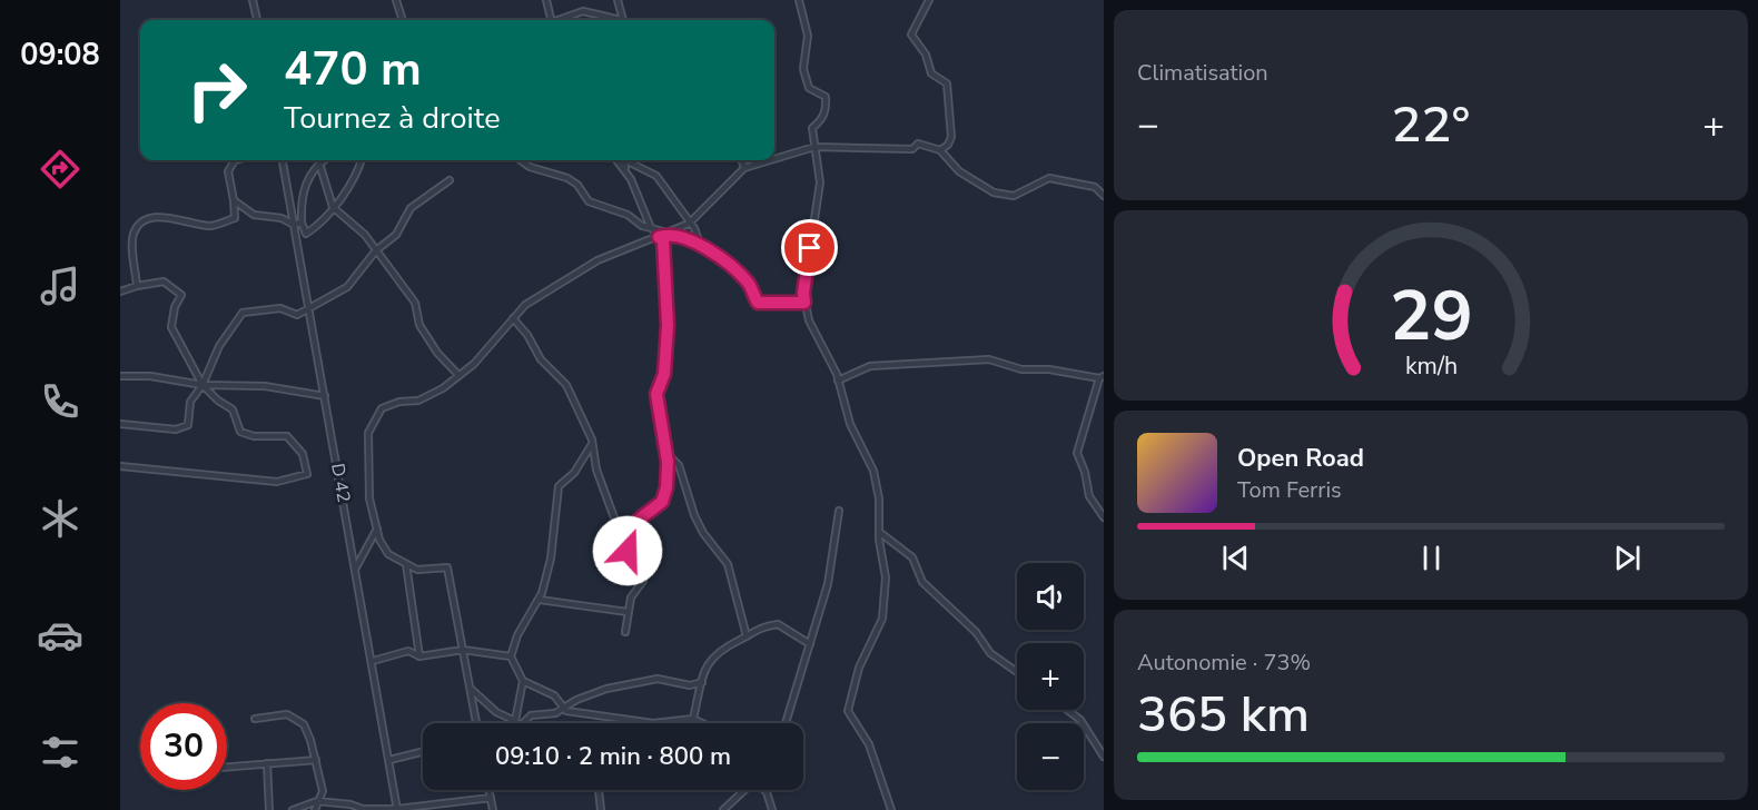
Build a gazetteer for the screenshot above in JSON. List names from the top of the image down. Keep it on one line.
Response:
{"streets":{"street":["D 42"]},"page":{"tabs":"09:08","tile":["Climatisation",["Autonomie · 73%","365 km"]],"turn":["470 m","Tournez à droite"],"heat":["−","22°","+"],"song":["Open Road","Tom Ferris"],"map_buttons":["+","−"],"limit":"30","trip":"09:10 · 2 min · 800 m","gauge":["29","km/h"]}}
